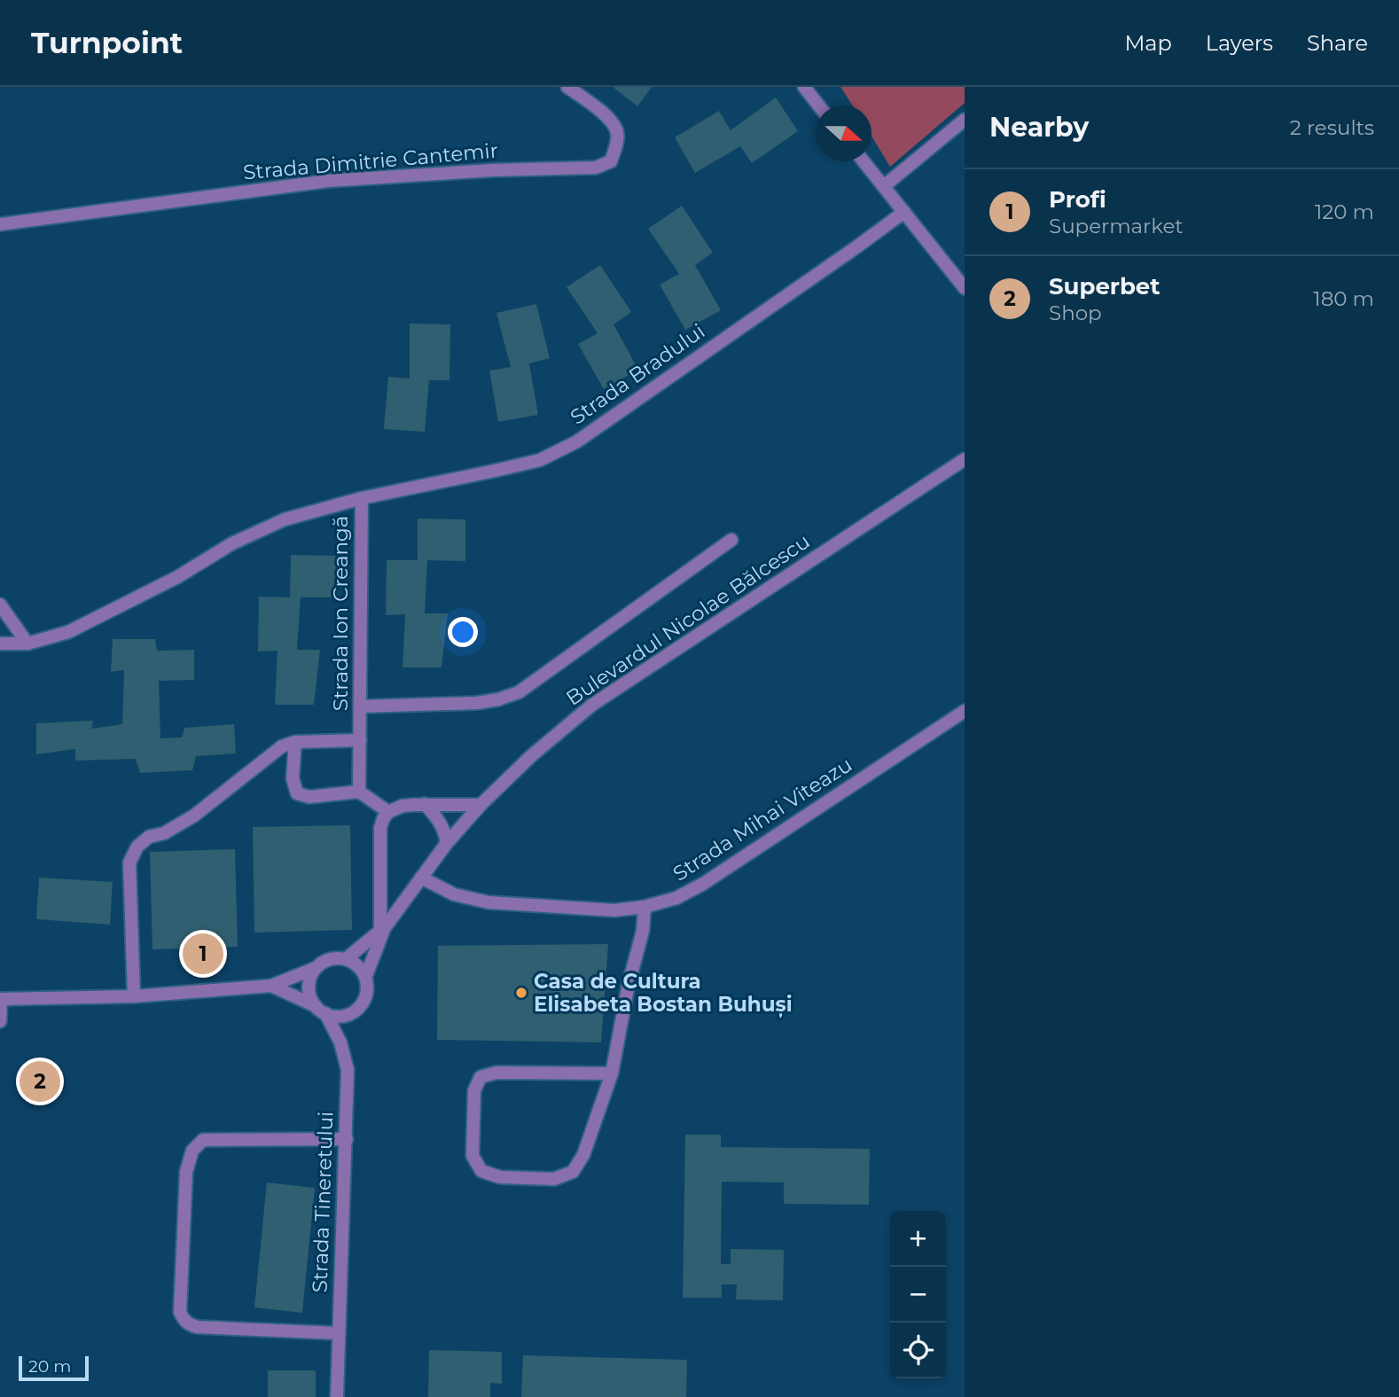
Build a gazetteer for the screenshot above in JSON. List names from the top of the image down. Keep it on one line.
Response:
{"streets":{"street":["Strada Dimitrie Cantemir","Strada Bradului","Strada Ion Creangă","Bulevardul Nicolae Bălcescu","Strada Mihai Viteazu","Strada Tineretului"]},"crossings":[["Strada Bradului","Strada Ion Creangă"],["Bulevardul Nicolae Bălcescu","Strada Mihai Viteazu"],["Bulevardul Nicolae Bălcescu","Strada Tineretului"]],"places":["Casa de Cultura Elisabeta Bostan Buhuși"],"scale_bar":"20 m","north":"right","page":{"header":"Turnpoint","nav":["Map","Layers","Share"],"heading":["Nearby","2 results"],"list":[{"mark":"1","name":"Profi","note":"Supermarket","value":"120 m"},{"mark":"2","name":"Superbet","note":"Shop","value":"180 m"}],"pins":["1","2"],"map_buttons":["+","−"],"scale":"20 m"}}
